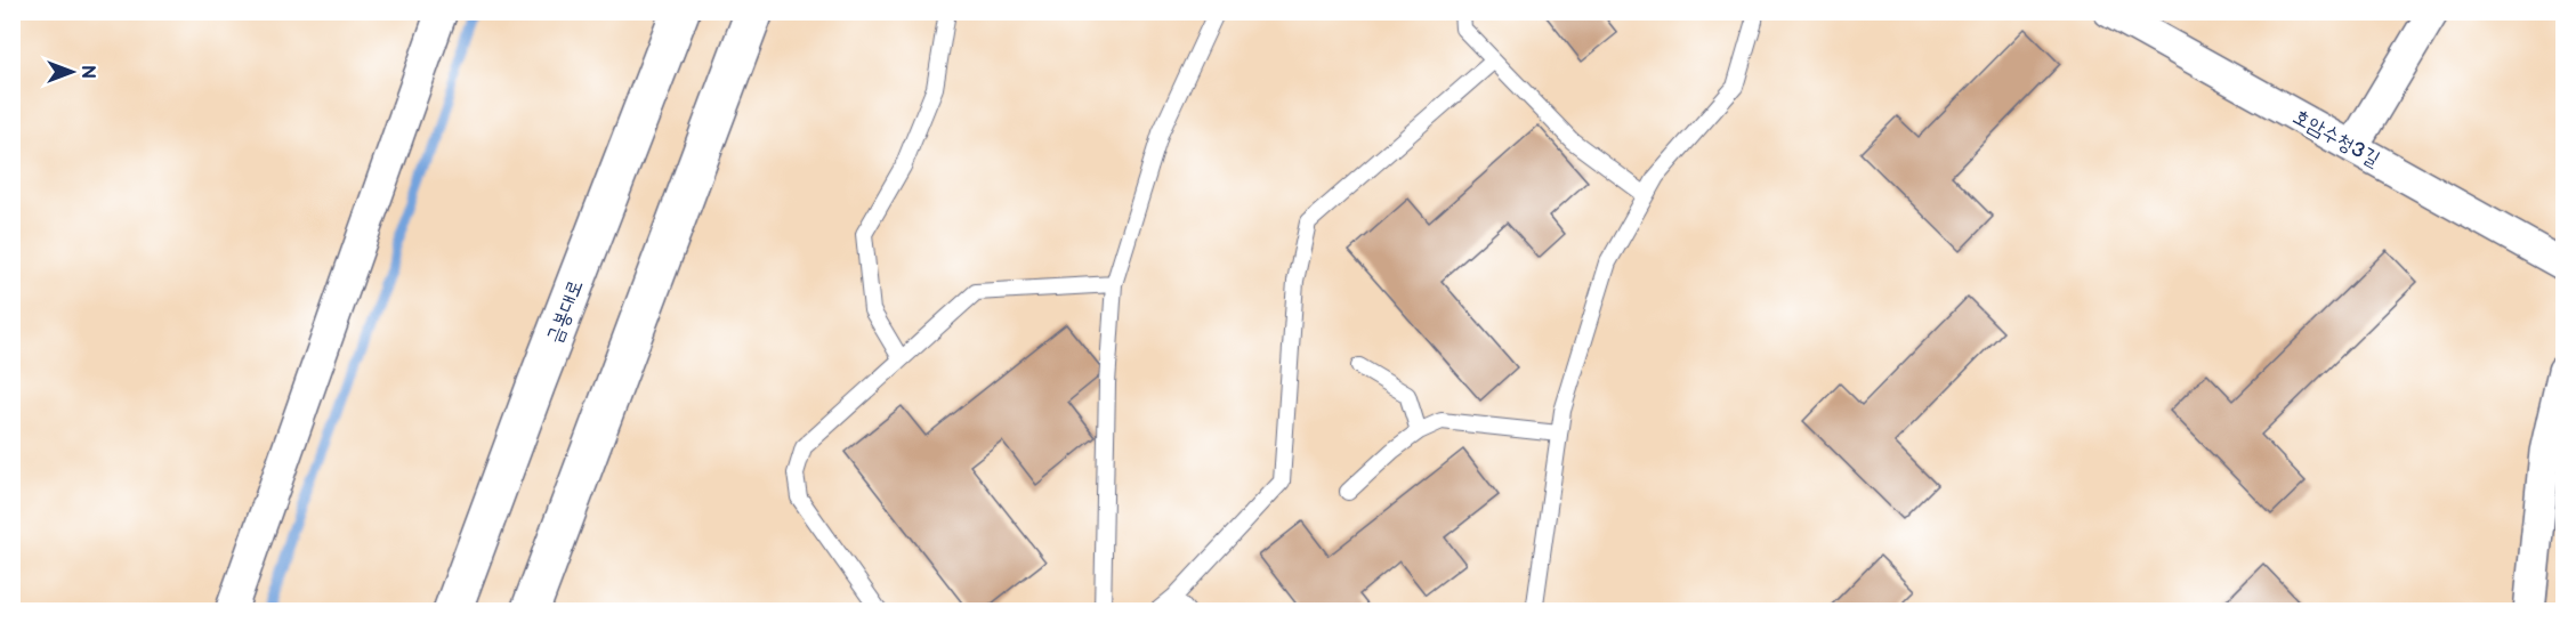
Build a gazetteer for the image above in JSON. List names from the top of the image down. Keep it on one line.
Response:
{"streets":{"street":["호암수청3길","금봉대로"]},"north":"right"}
